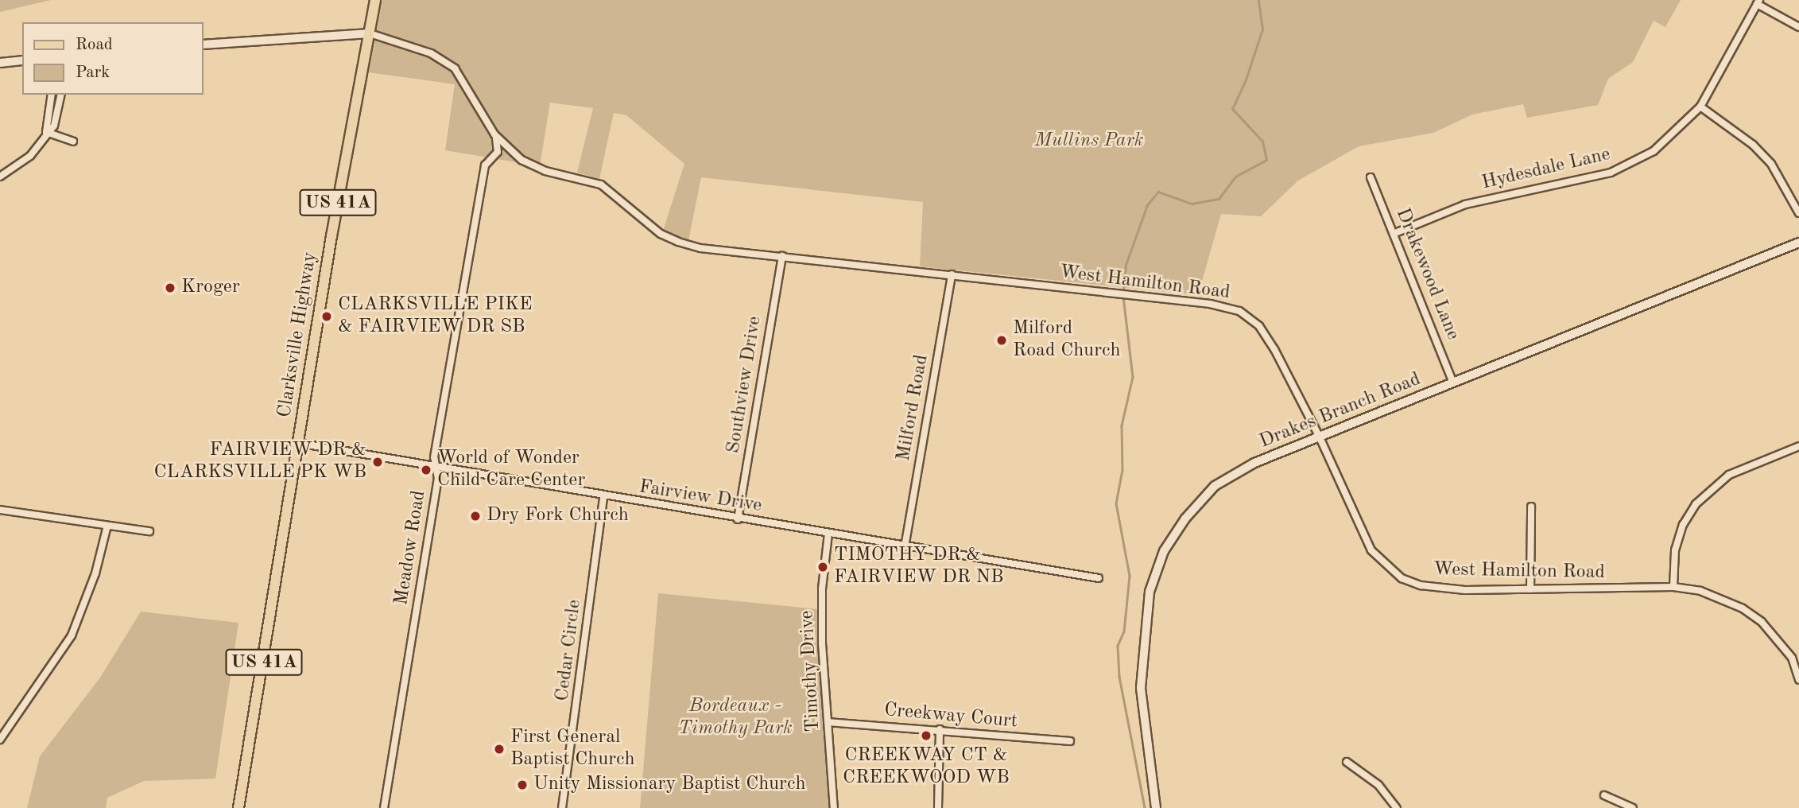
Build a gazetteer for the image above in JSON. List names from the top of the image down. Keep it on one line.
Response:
{"streets":{"main road":["US 41A","Clarksville Highway"],"street":["Hydesdale Lane","Drakewood Lane","West Hamilton Road","Southview Drive","Milford Road","Drakes Branch Road","Fairview Drive","Meadow Road","Cedar Circle","Timothy Drive","Creekway Court"]},"crossings":[["Hydesdale Lane","Drakewood Lane"],["Drakewood Lane","Drakes Branch Road"],["West Hamilton Road","Clarksville Highway"],["West Hamilton Road","Southview Drive"],["West Hamilton Road","Milford Road"],["West Hamilton Road","Drakes Branch Road"],["West Hamilton Road","Meadow Road"],["Clarksville Highway","Fairview Drive"],["Southview Drive","Fairview Drive"],["Milford Road","Fairview Drive"],["Fairview Drive","Meadow Road"],["Fairview Drive","Cedar Circle"],["Fairview Drive","Timothy Drive"],["Timothy Drive","Creekway Court"]],"parks":["Mullins Park","Bordeaux - Timothy Park"],"places":["Kroger","CLARKSVILLE PIKE & FAIRVIEW DR SB","Milford Road Church","FAIRVIEW DR & CLARKSVILLE PK WB","World of Wonder Child Care Center","Dry Fork Church","TIMOTHY DR & FAIRVIEW DR NB","CREEKWAY CT & CREEKWOOD WB","First General Baptist Church","Unity Missionary Baptist Church"],"legend":["Road","Park"]}
